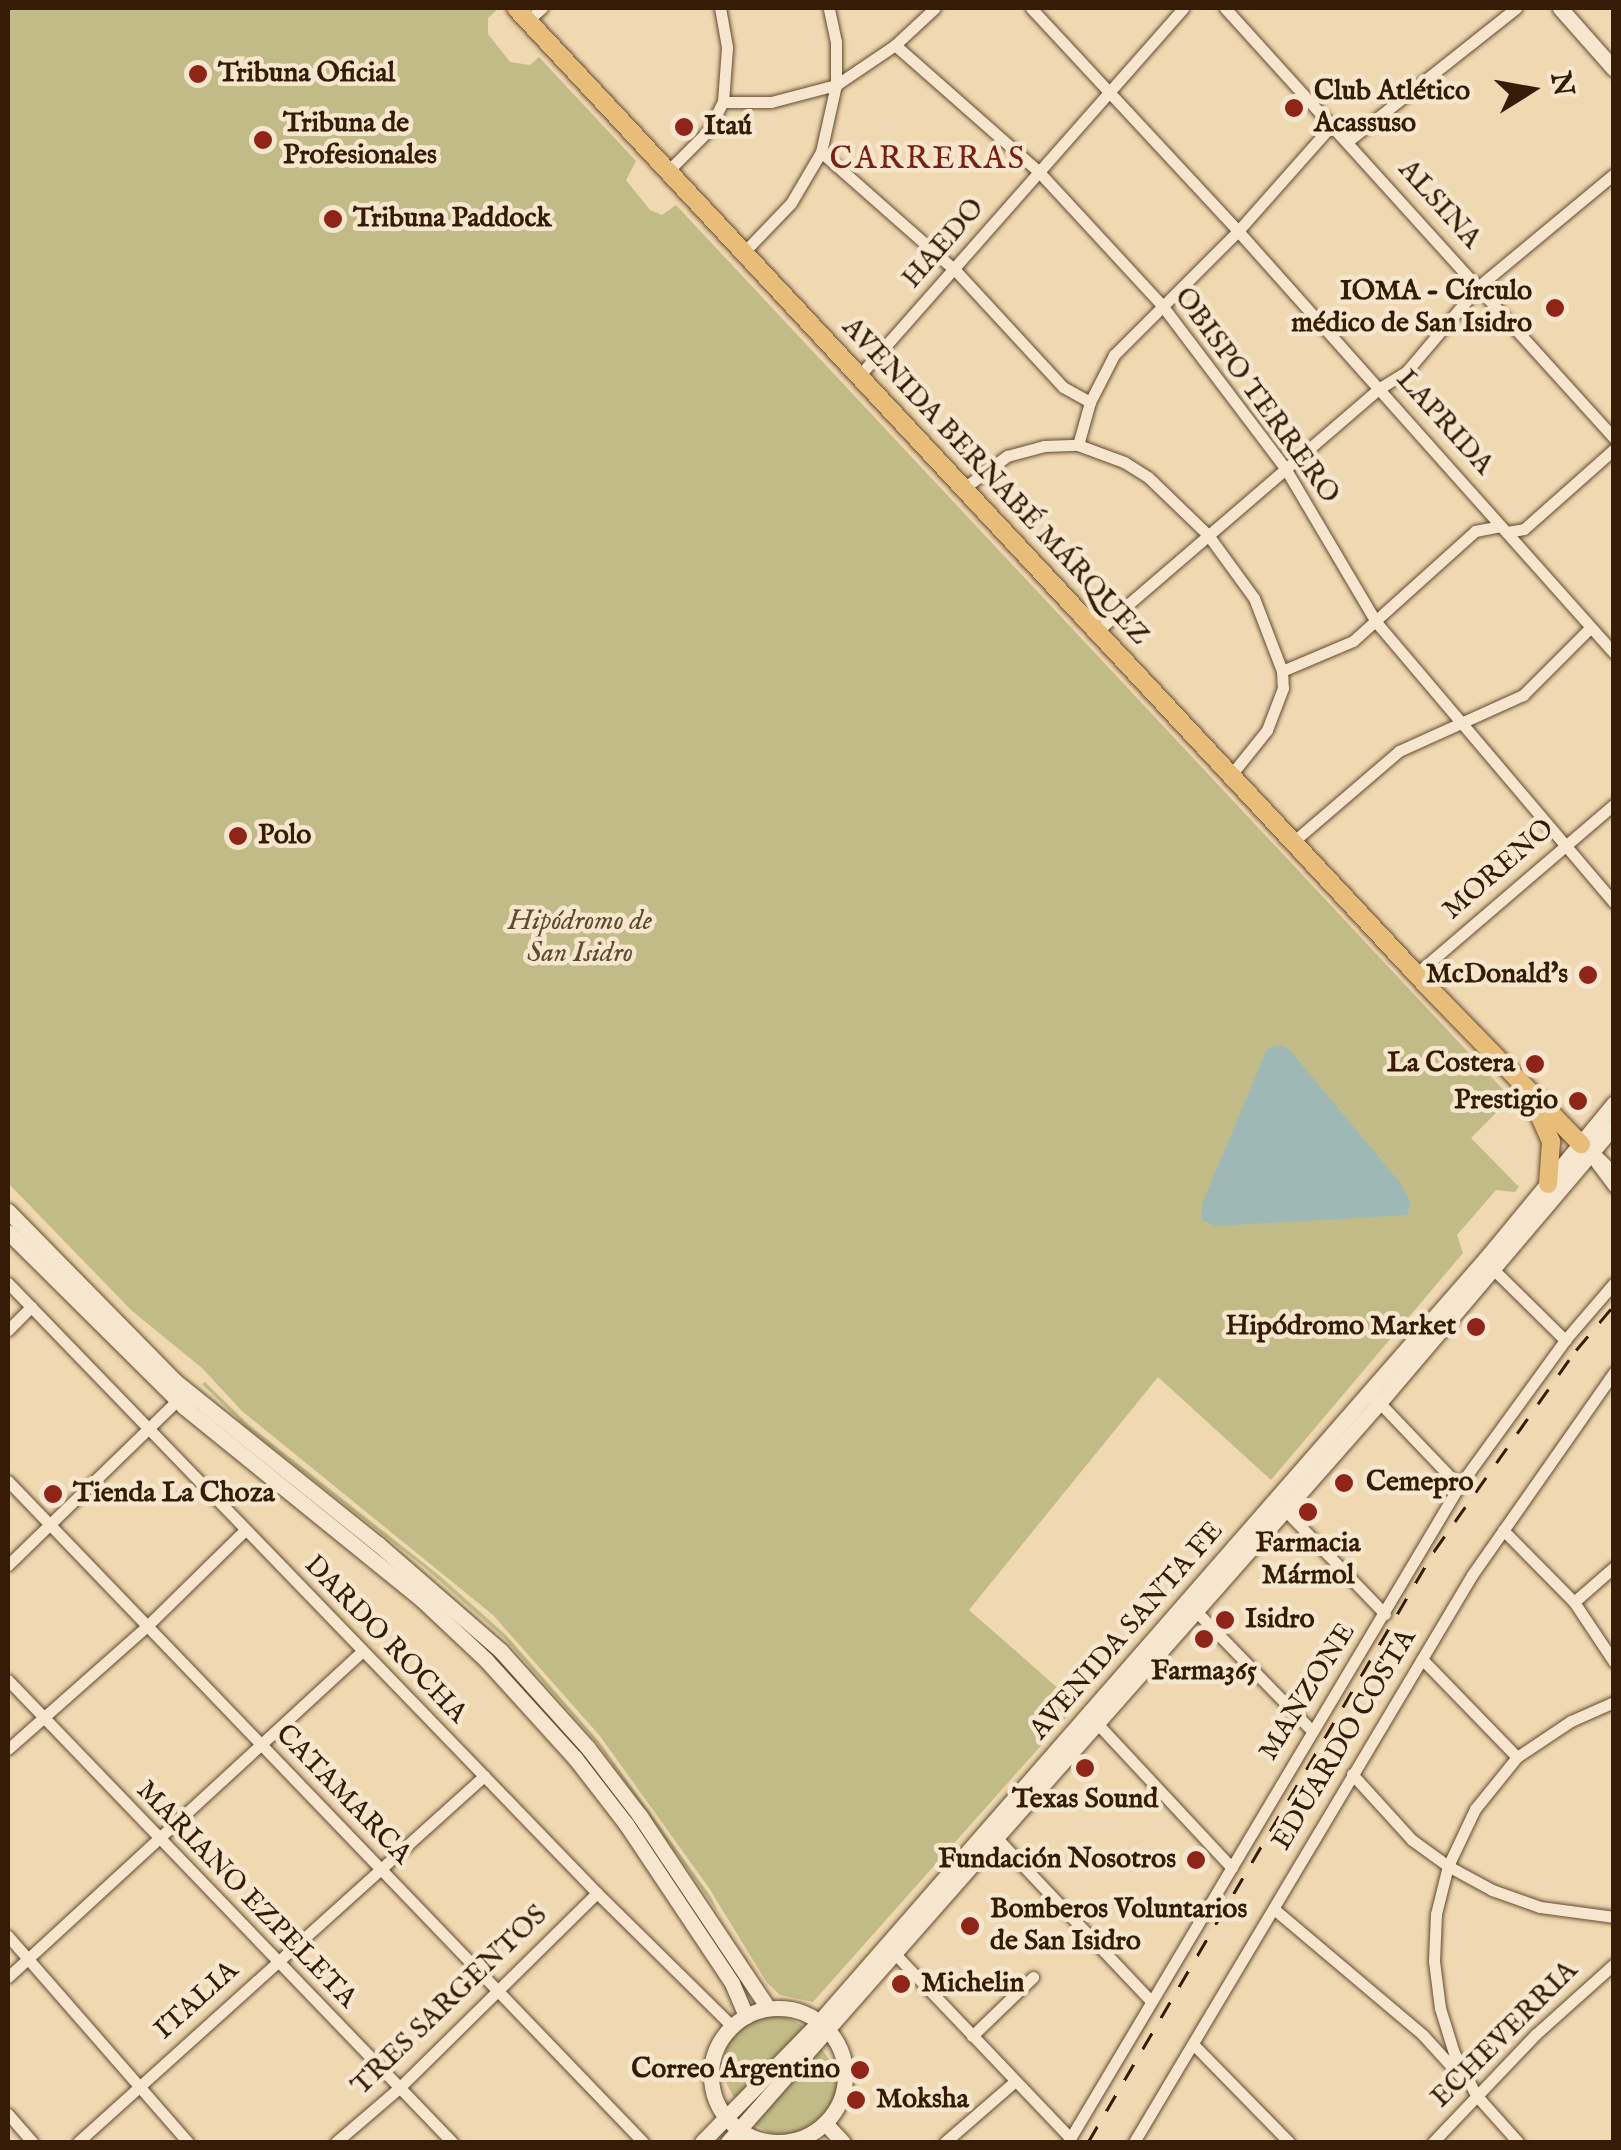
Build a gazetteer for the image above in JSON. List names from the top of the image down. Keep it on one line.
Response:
{"streets":{"main road":["AVENIDA BERNABÉ MÁRQUEZ","AVENIDA SANTA FE"],"street":["ALSINA","HAEDO","OBISPO TERRERO","LAPRIDA","MORENO","DARDO ROCHA","MANZONE","EDUARDO COSTA","CATAMARCA","MARIANO EZPELETA","ITALIA","TRES SARGENTOS","ECHEVERRIA"]},"crossings":[["HAEDO","OBISPO TERRERO"],["HAEDO","LAPRIDA"],["HAEDO","AVENIDA BERNABÉ MÁRQUEZ"],["OBISPO TERRERO","MORENO"],["AVENIDA BERNABÉ MÁRQUEZ","MORENO"],["AVENIDA BERNABÉ MÁRQUEZ","AVENIDA SANTA FE"],["DARDO ROCHA","ITALIA"],["DARDO ROCHA","TRES SARGENTOS"],["CATAMARCA","ITALIA"],["CATAMARCA","TRES SARGENTOS"],["MARIANO EZPELETA","ITALIA"],["MARIANO EZPELETA","TRES SARGENTOS"]],"districts":["CARRERAS"],"parks":["Hipódromo de San Isidro"],"places":["Tribuna Oficial","Club Atlético Acassuso","Itaú","Tribuna de Profesionales","Tribuna Paddock","IOMA - Círculo médico de San Isidro","Polo","McDonald's","La Costera","Prestigio","Hipódromo Market","Cemepro","Tienda La Choza","Farmacia Mármol","Isidro","Farma365","Texas Sound","Fundación Nosotros","Bomberos Voluntarios de San Isidro","Michelin","Correo Argentino","Moksha"],"north":"right"}
